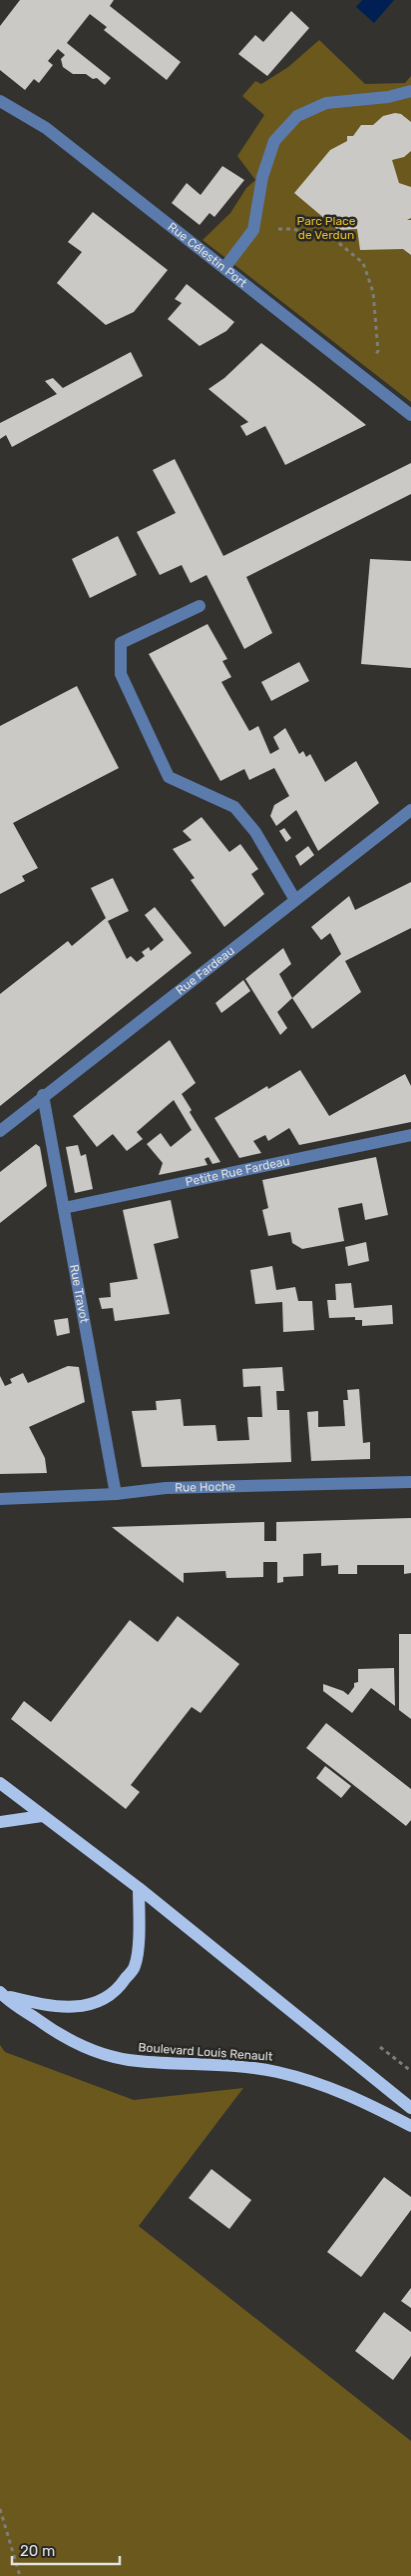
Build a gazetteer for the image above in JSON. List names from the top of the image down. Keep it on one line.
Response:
{"streets":{"main road":["Boulevard Louis Renault"],"street":["Rue Célestin Port","Rue Fardeau","Petite Rue Fardeau","Rue Travot","Rue Hoche"]},"crossings":[["Rue Fardeau","Rue Travot"],["Petite Rue Fardeau","Rue Travot"],["Rue Travot","Rue Hoche"]],"parks":["Parc Place de Verdun"],"scale_bar":"20 m"}
